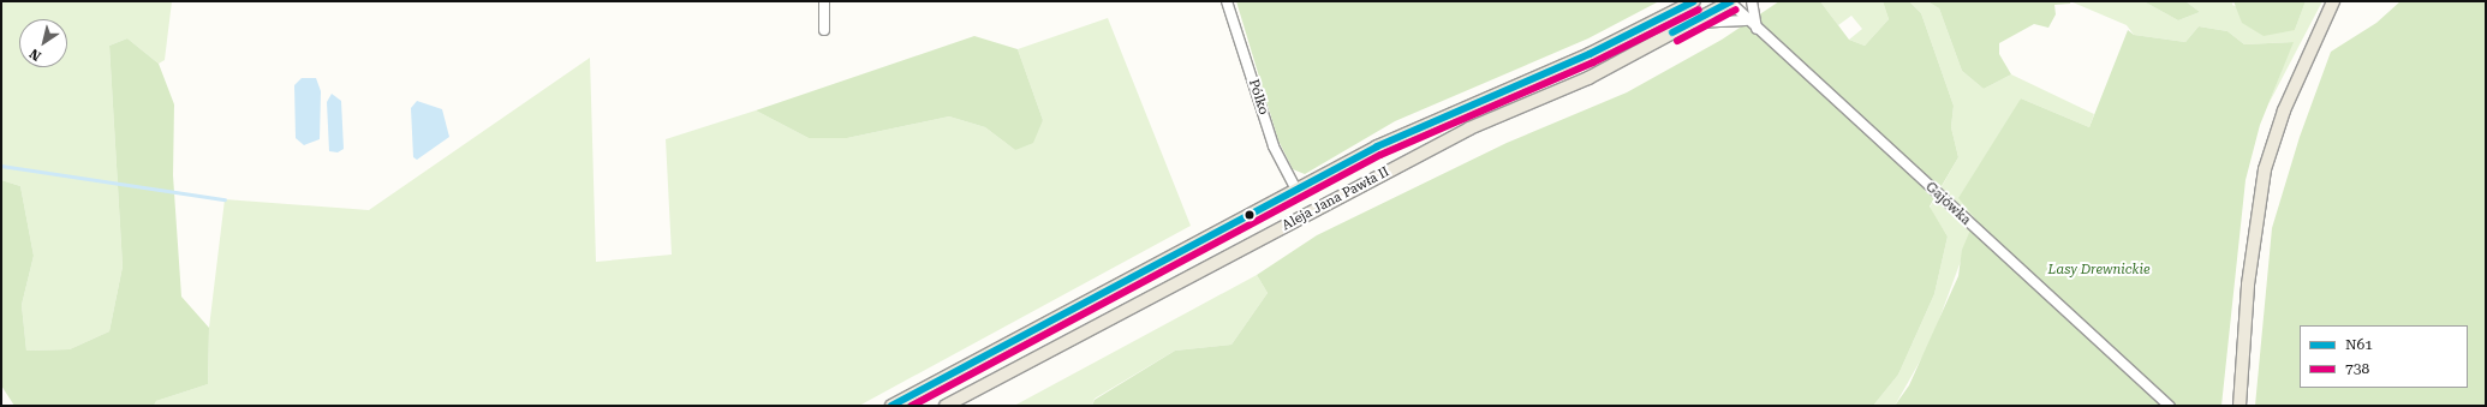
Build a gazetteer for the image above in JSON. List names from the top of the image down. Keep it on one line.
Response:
{"streets":{"main road":["Aleja Jana Pawła II"],"street":["Pólko","Gajówka"]},"crossings":[["Pólko","Aleja Jana Pawła II"],["Aleja Jana Pawła II","Gajówka"]],"parks":["Lasy Drewnickie"],"lines":["transit line N61","transit line 738"],"legend":["N61","738"],"north":"bottom left"}
